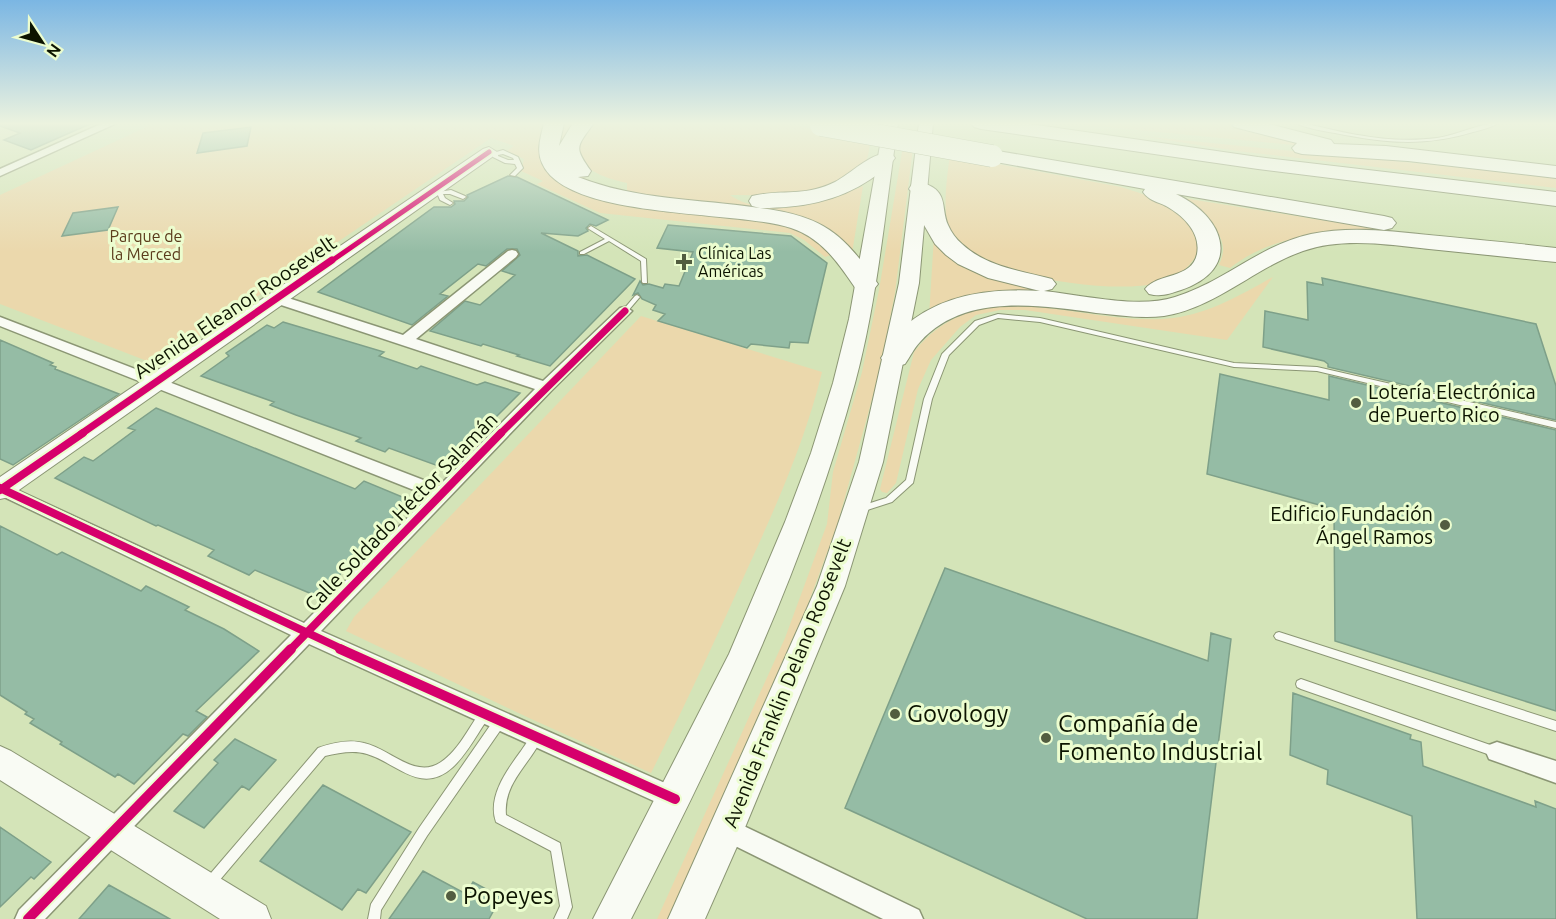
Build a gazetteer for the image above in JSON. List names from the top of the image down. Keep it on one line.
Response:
{"streets":{"main road":["Avenida Eleanor Roosevelt","Avenida Franklin Delano Roosevelt"],"street":["Calle Soldado Héctor Salamán"]},"parks":["Parque de la Merced"],"places":{"health":["Clínica Las Américas"],"other":["Lotería Electrónica de Puerto Rico","Edificio Fundación Ángel Ramos","Govology","Compañía de Fomento Industrial","Popeyes"]},"north":"bottom right"}
